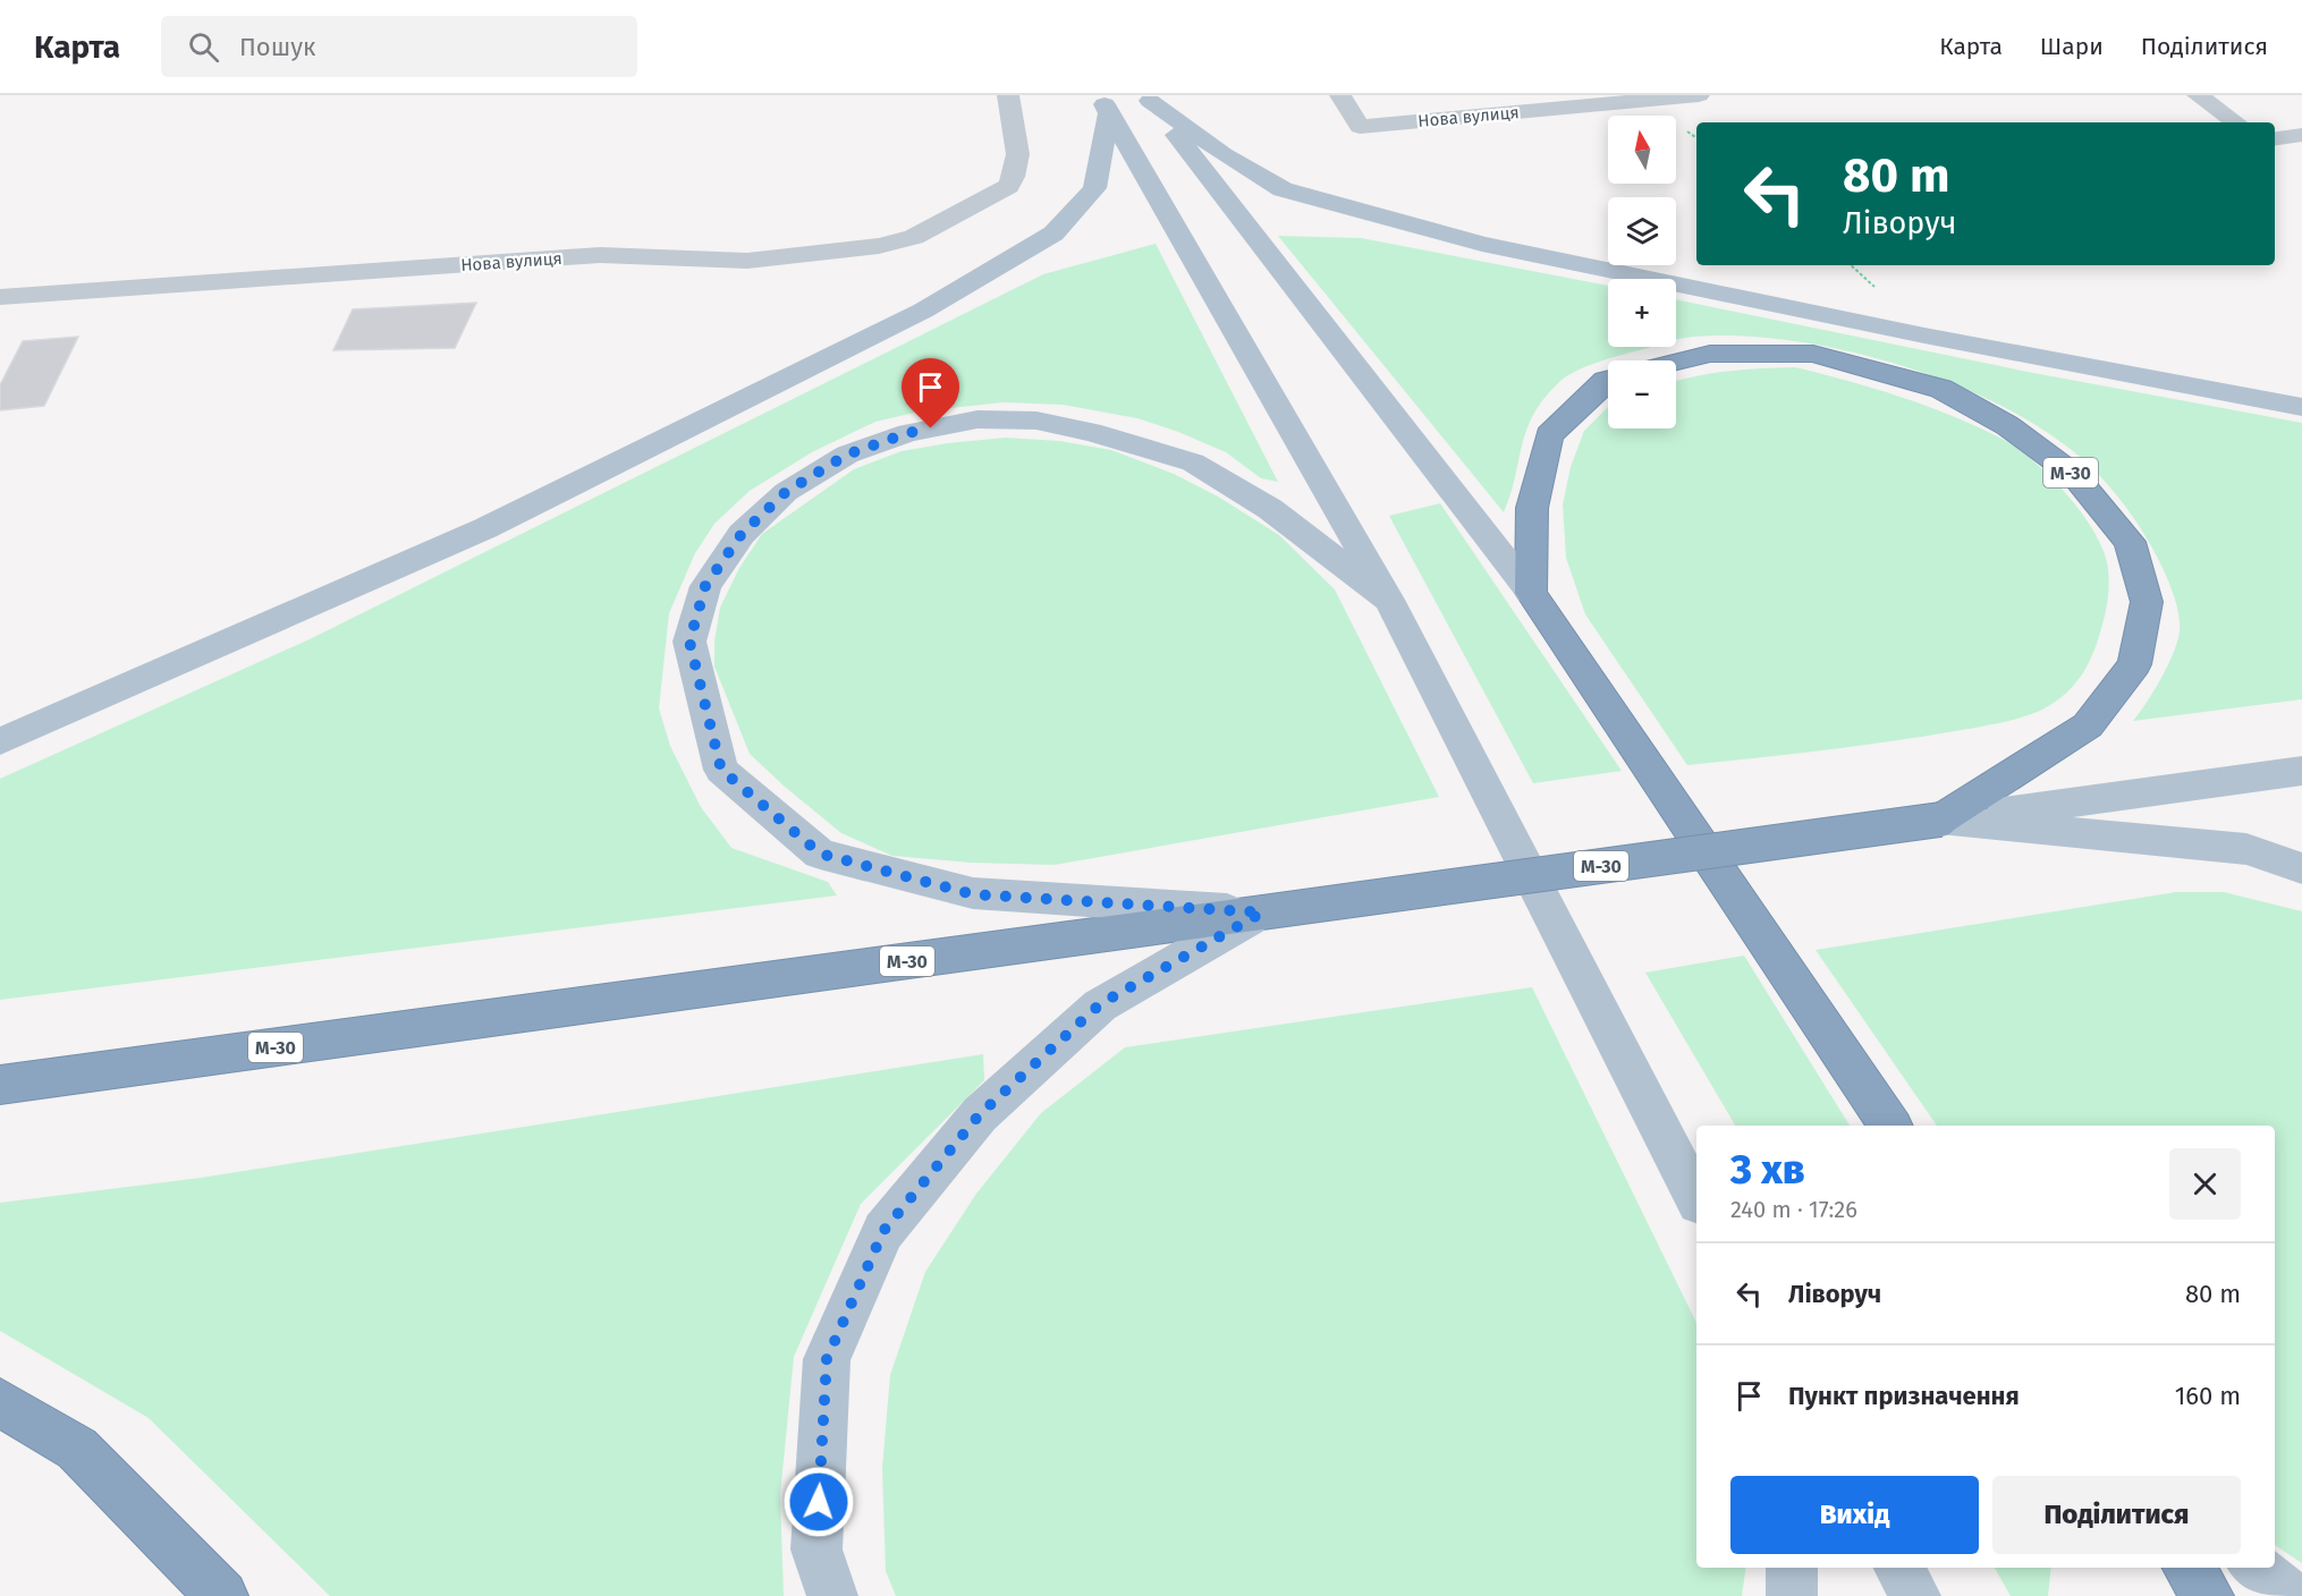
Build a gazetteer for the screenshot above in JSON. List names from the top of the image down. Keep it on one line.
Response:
{"streets":{"highway":["М-30"],"street":["Нова вулиця"]},"north":"top","page":{"header":"Карта","search":"Пошук","nav":["Карта","Шари","Поділитися"],"map_buttons":["+","−"],"turn":["80 m","Ліворуч"],"heading":["3 хв","240 m · 17:26"],"list":[{"name":"Ліворуч","value":"80 m"},{"name":"Пункт призначення","value":"160 m"}],"buttons":["Вихід","Поділитися"]}}
